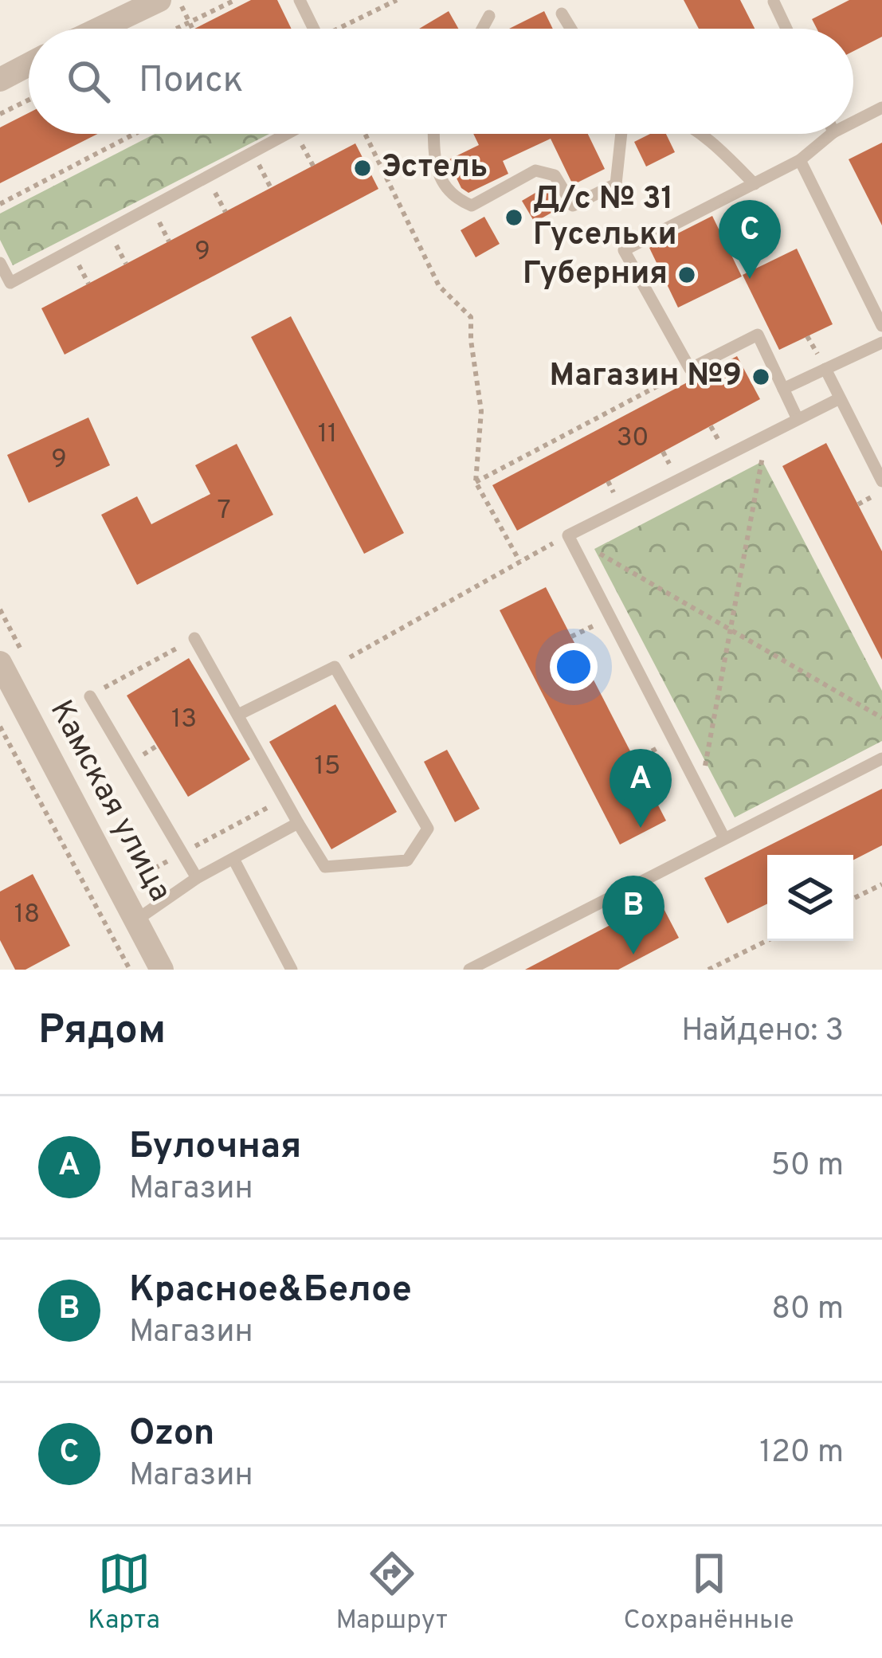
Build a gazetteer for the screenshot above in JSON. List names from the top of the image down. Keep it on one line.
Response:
{"streets":{"street":["Камская улица"]},"places":["Эстель","Д/с № 31 Гусельки","Губерния","Магазин №9"],"house_numbers":["9","11","30","9","7","13","15","18"],"page":{"search":"Поиск","pins":["C","A","B"],"heading":["Рядом","Найдено: 3"],"list":[{"mark":"A","name":"Булочная","note":"Магазин","value":"50 m"},{"mark":"B","name":"Красное&Белое","note":"Магазин","value":"80 m"},{"mark":"C","name":"Ozon","note":"Магазин","value":"120 m"}],"nav":["Карта","Маршрут","Сохранённые"]}}
